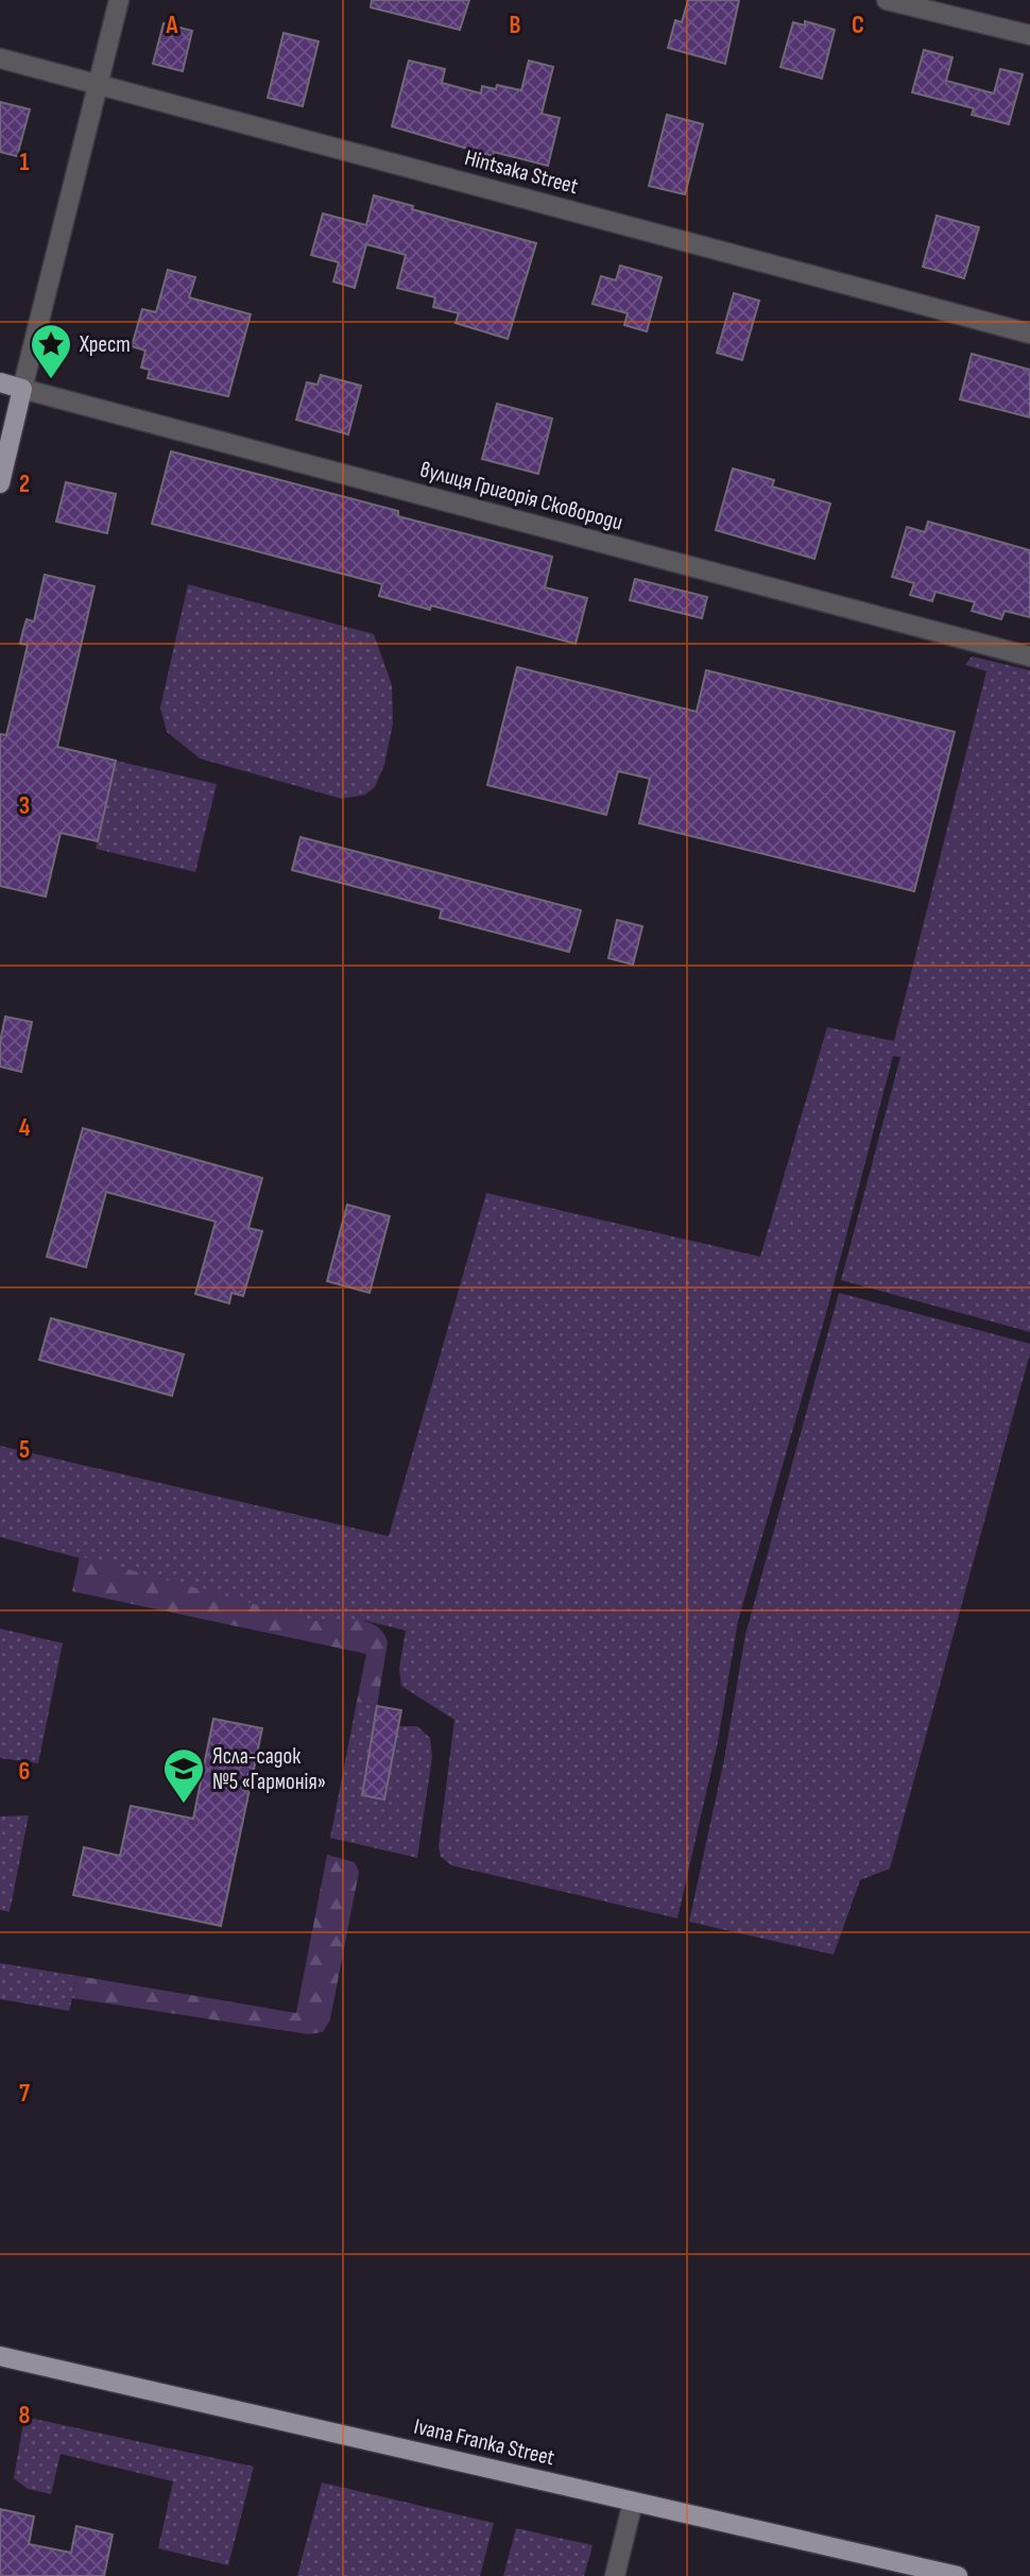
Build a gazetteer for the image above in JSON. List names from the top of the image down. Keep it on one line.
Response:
{"streets":{"main road":["вулиця Григорія Сковороди","Ivana Franka Street"],"street":["Hintsaka Street"]},"places":{"place":["Хрест"],"school or university":["Ясла-садок №5 «Гармонія»"]},"grid":{"columns":["A","B","C"],"rows":["1","2","3","4","5","6","7","8"]}}
